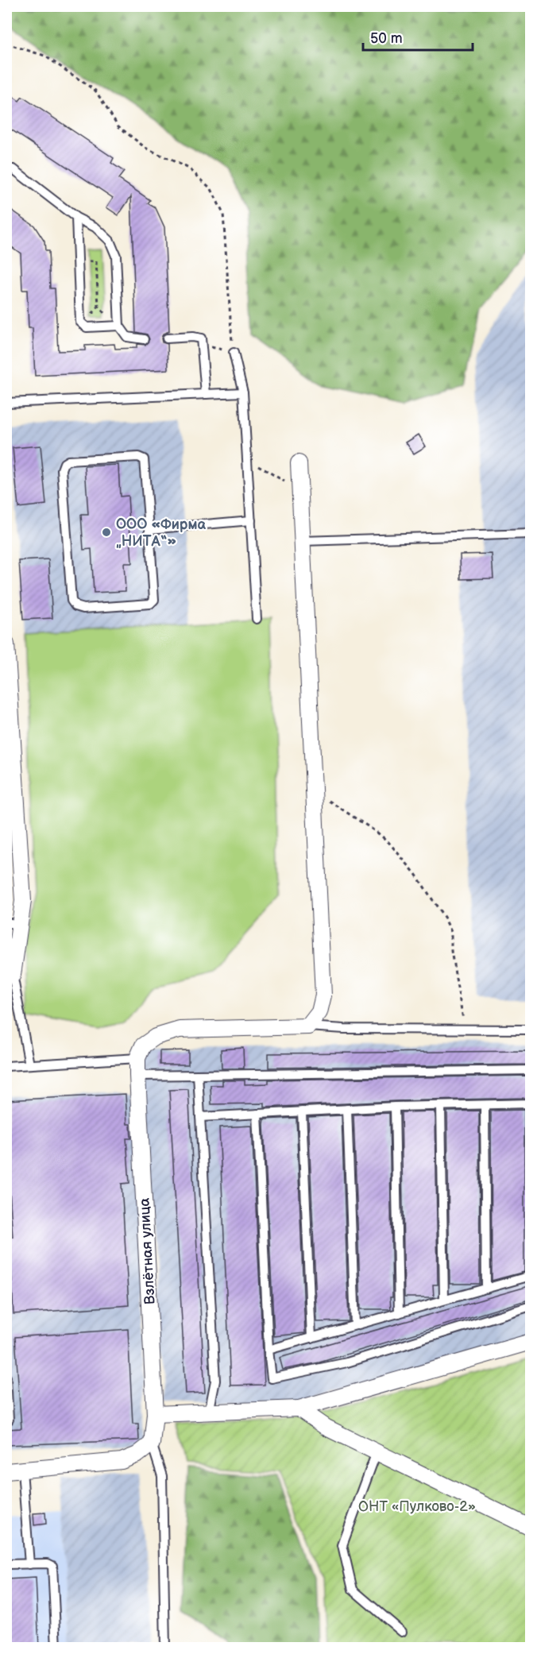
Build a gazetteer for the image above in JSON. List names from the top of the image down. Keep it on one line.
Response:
{"streets":{"street":["Взлётная улица"]},"parks":["ОНТ «Пулково-2»"],"places":["ООО «Фирма „НИТА“»"],"scale_bar":"50 m"}
